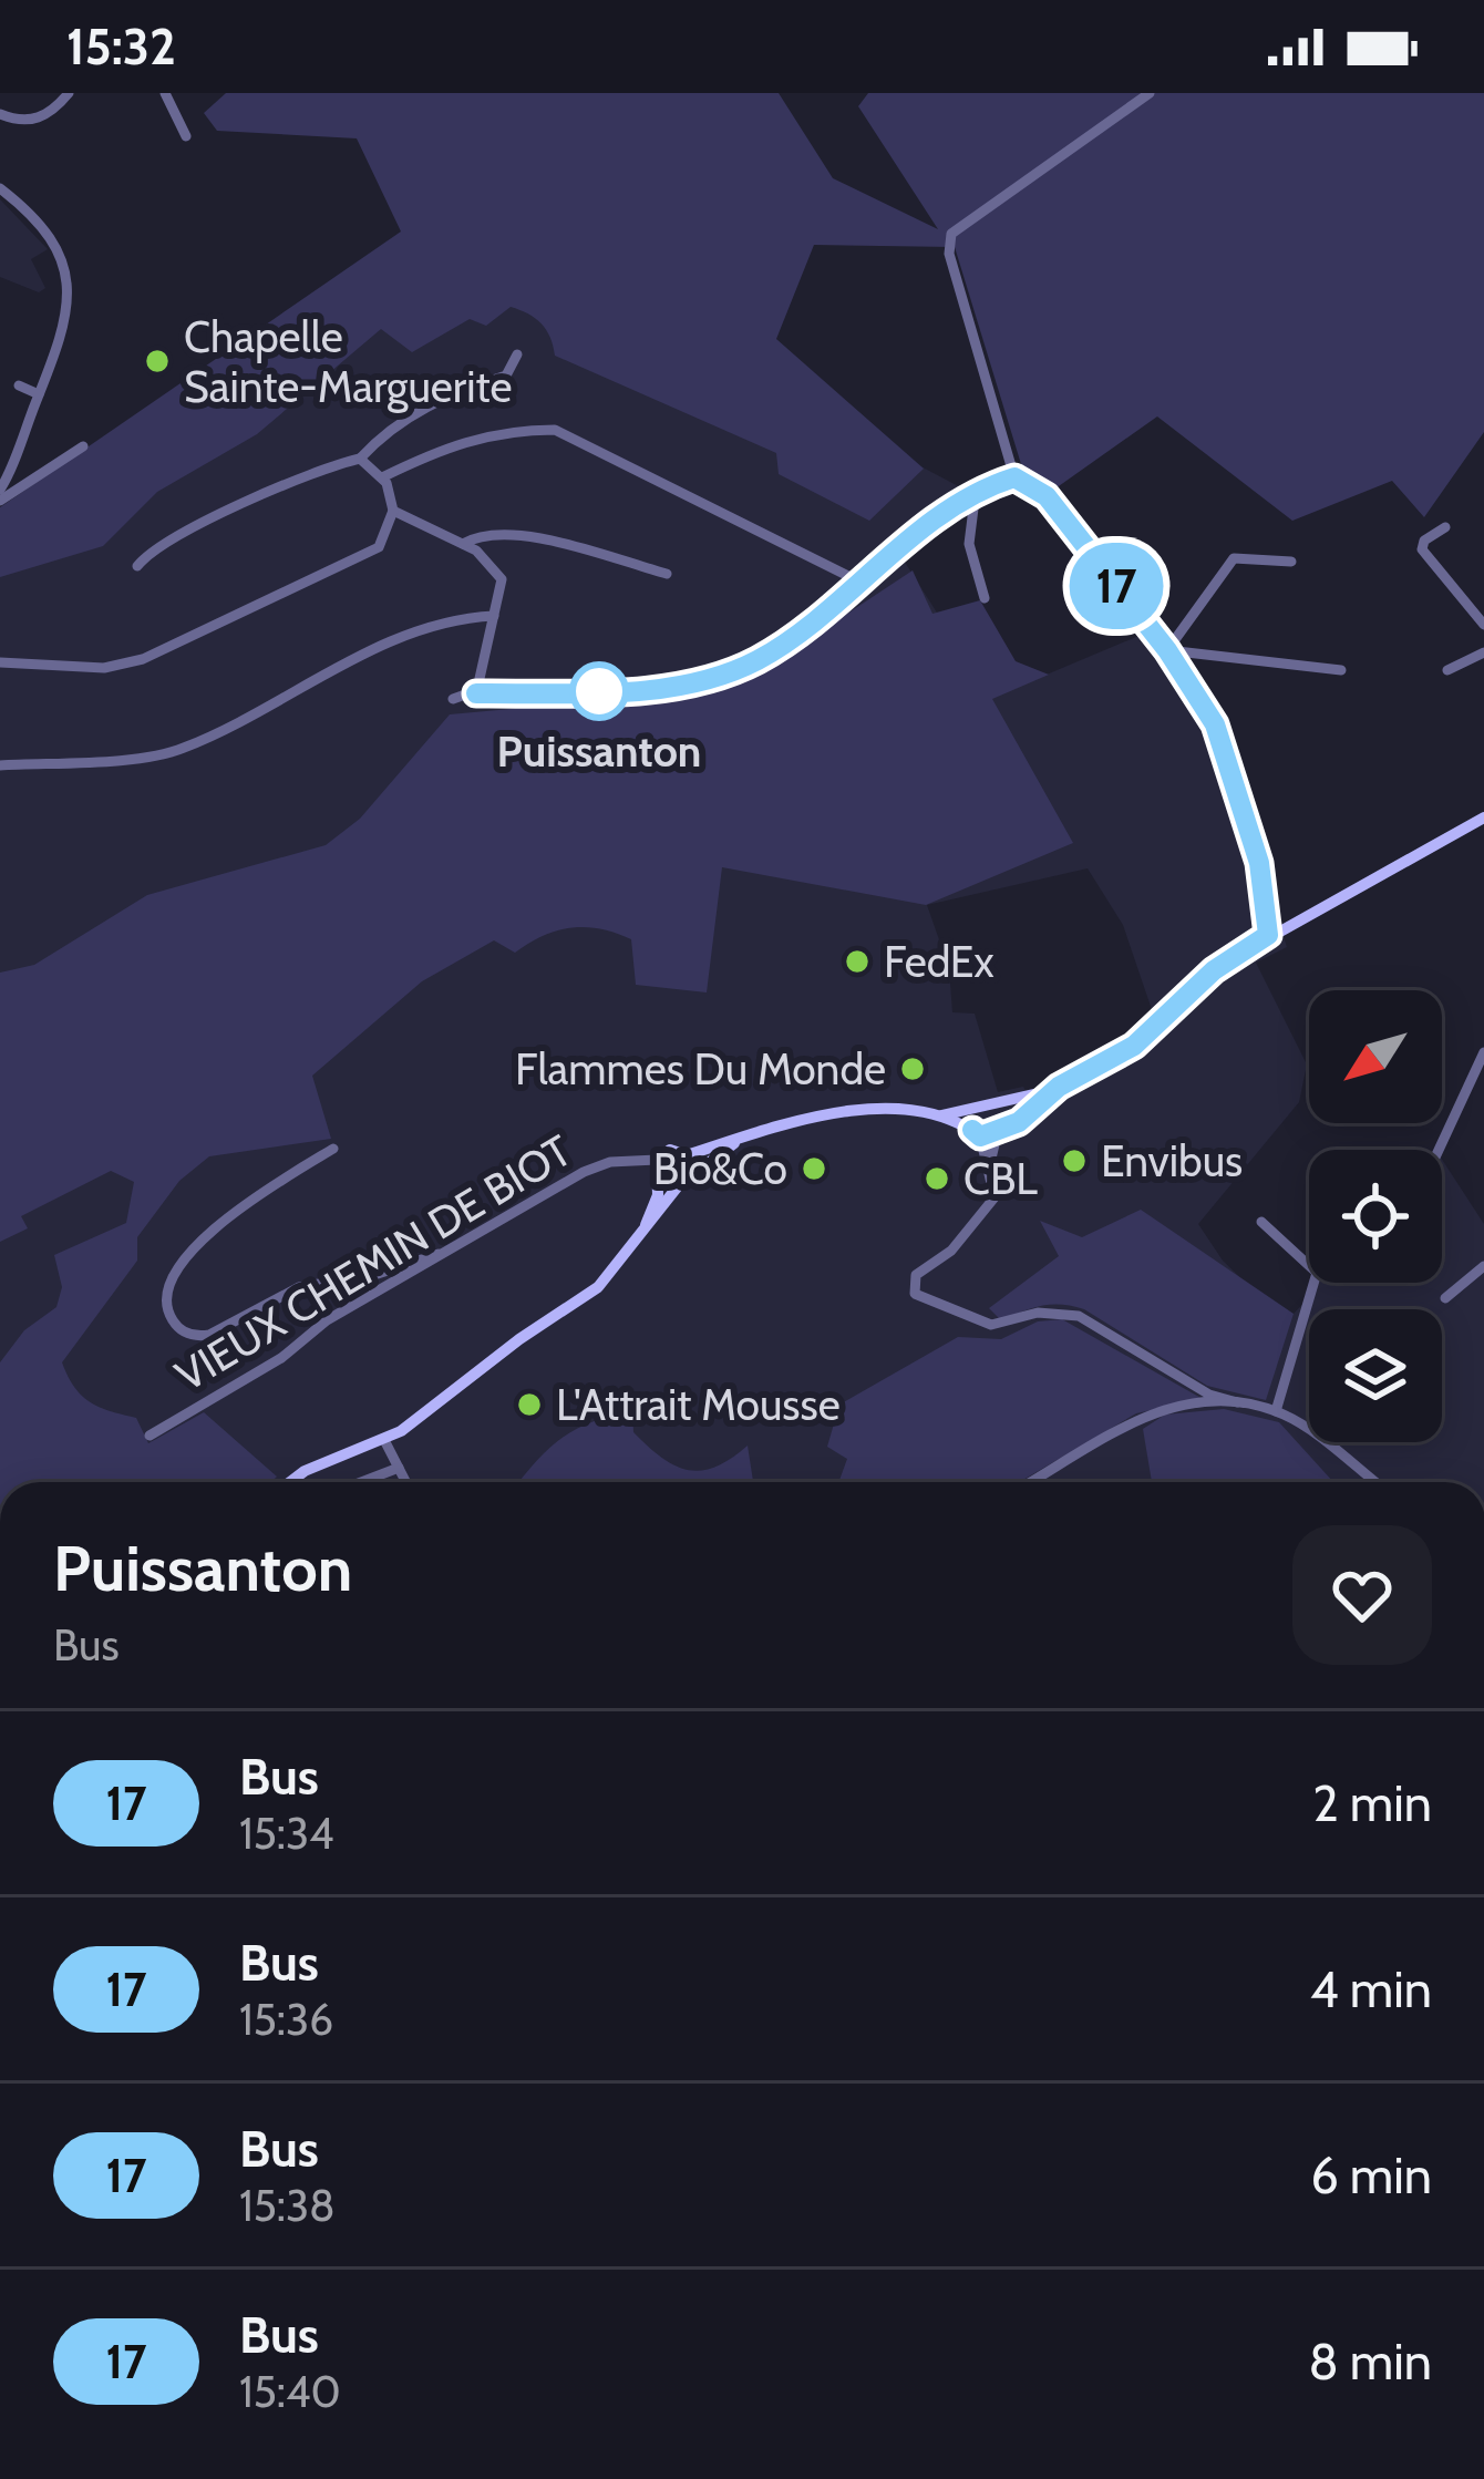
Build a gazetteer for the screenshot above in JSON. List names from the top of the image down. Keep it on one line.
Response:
{"streets":{"street":["VIEUX CHEMIN DE BIOT"]},"places":["Chapelle Sainte-Marguerite","Puissanton","FedEx","Flammes Du Monde","Envibus","Bio&Co","CBL","L'Attrait Mousse"],"lines":["bus line 17"],"north":"bottom left","page":{"status":"15:32","on_map":"17","heading":["Puissanton","Bus"],"list":[{"mark":"17","name":"Bus","note":"15:34","value":"2 min"},{"mark":"17","name":"Bus","note":"15:36","value":"4 min"},{"mark":"17","name":"Bus","note":"15:38","value":"6 min"},{"mark":"17","name":"Bus","note":"15:40","value":"8 min"}]}}
